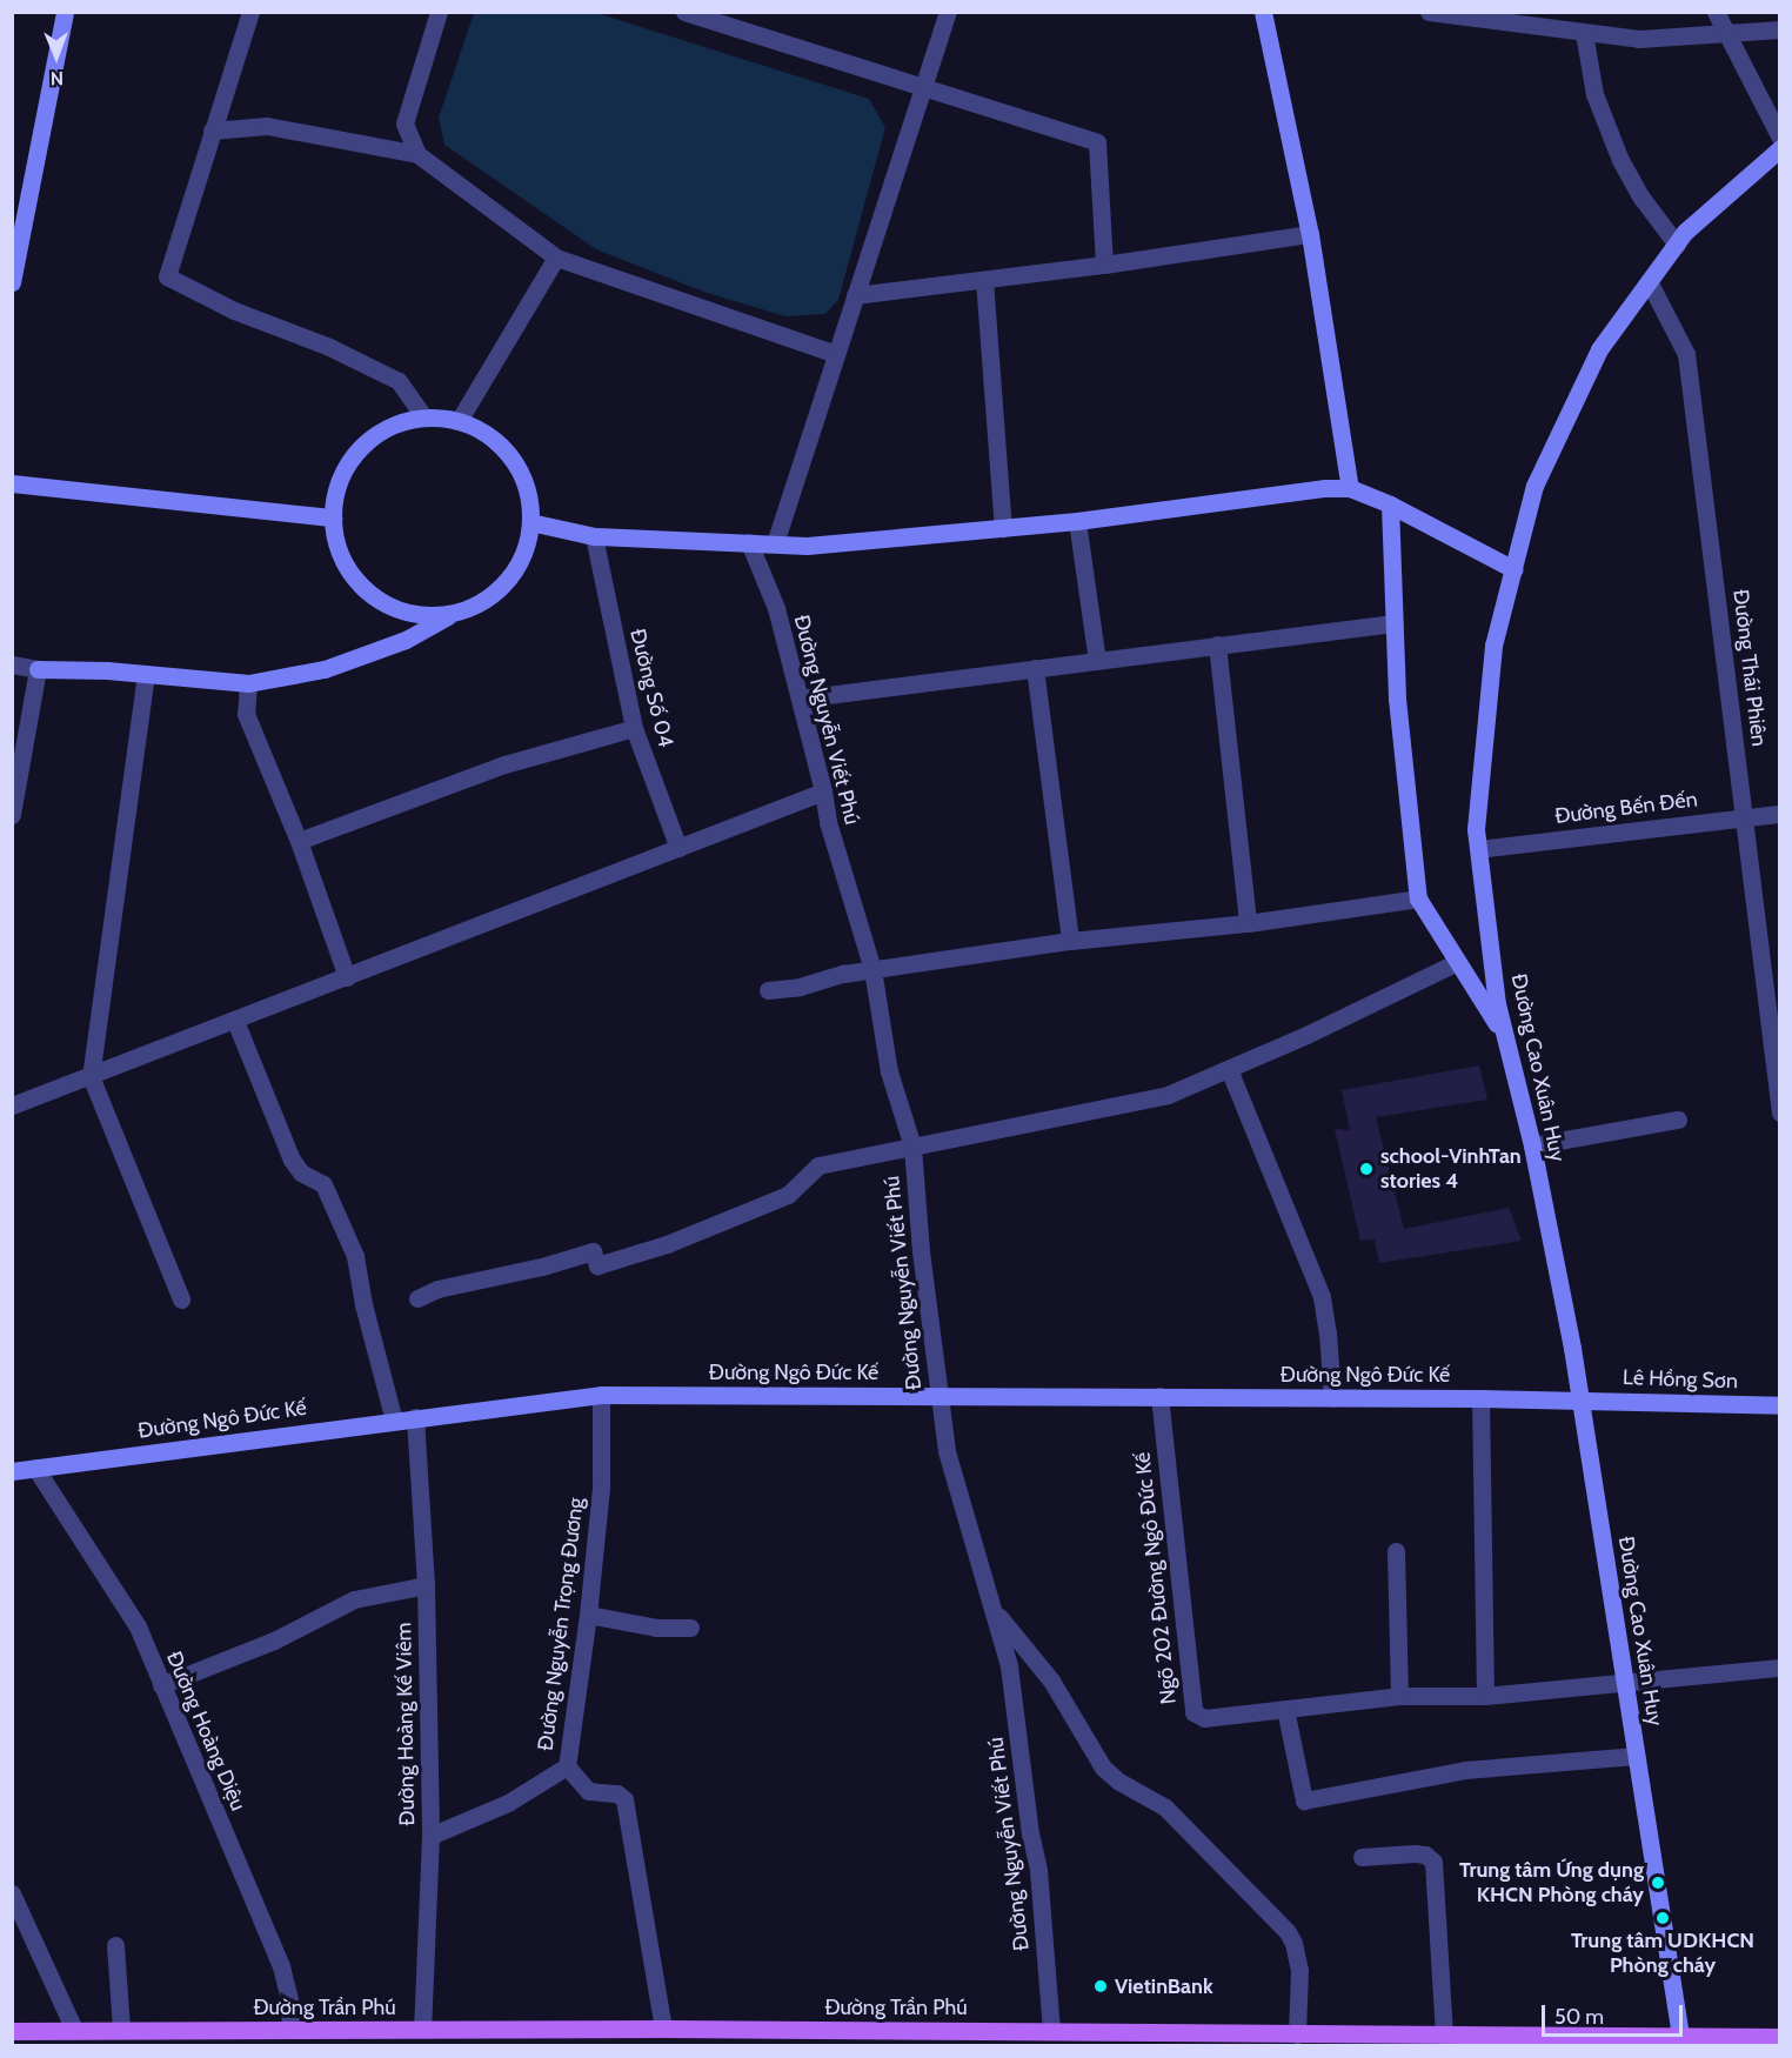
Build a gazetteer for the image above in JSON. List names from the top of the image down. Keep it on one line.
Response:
{"streets":{"main road":["Đường Trần Phú"],"street":["Đường Thái Phiên","Đường Số 04","Đường Nguyễn Viết Phú","Đường Bến Đến","Đường Cao Xuân Huy","Đường Ngô Đức Kế","Lê Hồng Sơn","Ngõ 202 Đường Ngô Đức Kế","Đường Nguyễn Trọng Đương","Đường Hoàng Kế Viêm","Đường Hoàng Diệu"]},"crossings":[["Đường Thái Phiên","Đường Bến Đến"],["Đường Thái Phiên","Đường Cao Xuân Huy"],["Đường Nguyễn Viết Phú","Đường Ngô Đức Kế"],["Đường Nguyễn Viết Phú","Đường Trần Phú"],["Đường Bến Đến","Đường Cao Xuân Huy"],["Đường Cao Xuân Huy","Đường Ngô Đức Kế"],["Đường Cao Xuân Huy","Lê Hồng Sơn"],["Đường Cao Xuân Huy","Ngõ 202 Đường Ngô Đức Kế"],["Đường Cao Xuân Huy","Đường Trần Phú"],["Đường Ngô Đức Kế","Lê Hồng Sơn"],["Đường Ngô Đức Kế","Ngõ 202 Đường Ngô Đức Kế"],["Đường Ngô Đức Kế","Đường Nguyễn Trọng Đương"],["Đường Ngô Đức Kế","Đường Hoàng Kế Viêm"],["Đường Ngô Đức Kế","Đường Hoàng Diệu"],["Đường Nguyễn Trọng Đương","Đường Trần Phú"],["Đường Hoàng Kế Viêm","Đường Trần Phú"],["Đường Hoàng Diệu","Đường Trần Phú"]],"places":["school-VinhTan stories 4","Trung tâm Ứng dụng KHCN Phòng cháy","Trung tâm UDKHCN Phòng cháy","VietinBank"],"scale_bar":"50 m","north":"bottom"}
